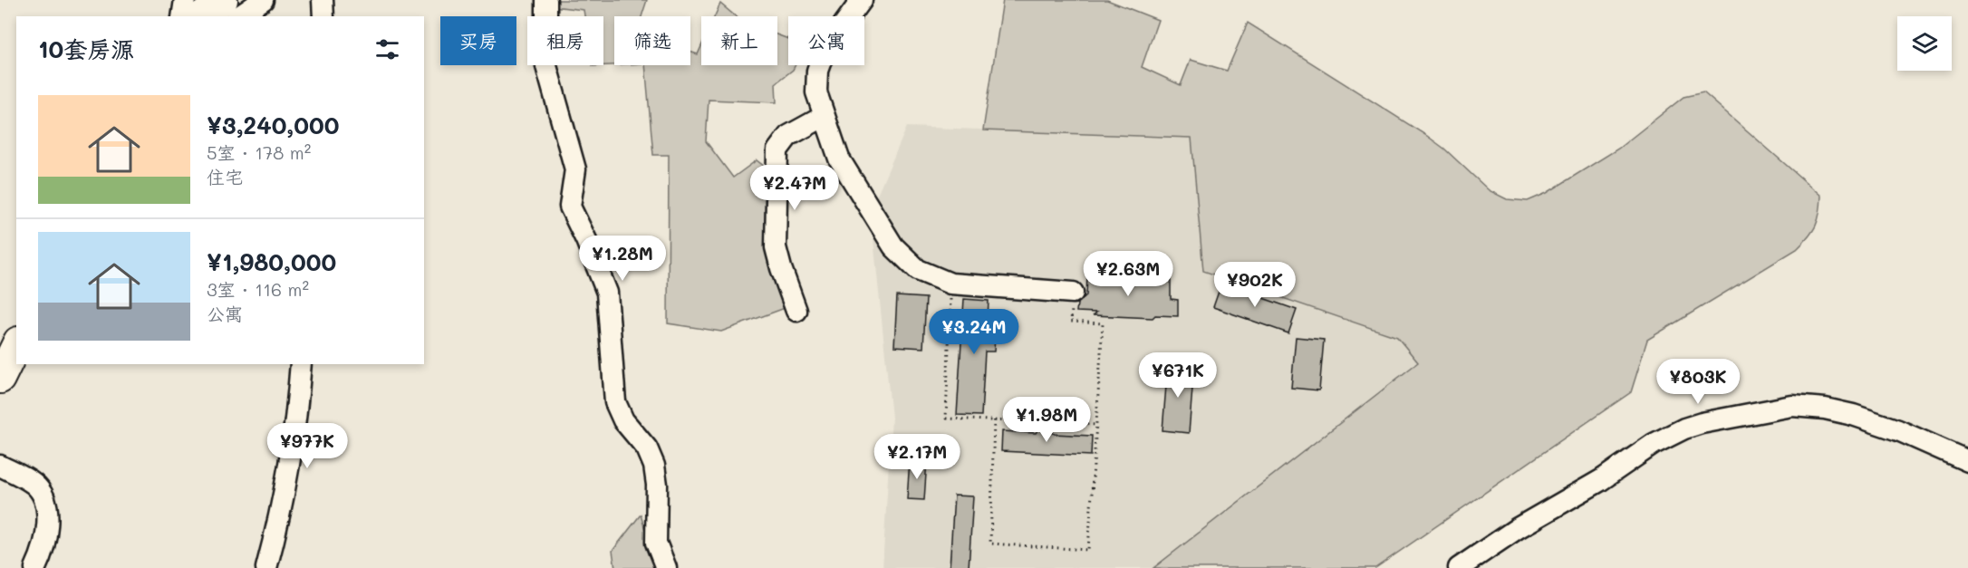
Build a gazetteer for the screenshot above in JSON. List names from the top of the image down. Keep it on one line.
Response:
{"page":{"chip":["买房","租房","筛选","新上","公寓"],"heading":"10套房源","list":[{"name":"¥3,240,000","note":"5室 · 178 m² · 住宅"},{"name":"¥1,980,000","note":"3室 · 116 m² · 公寓"}],"price":["¥2.47M","¥1.28M","¥2.63M","¥902K","¥3.24M","¥671K","¥803K","¥1.98M","¥977K","¥2.17M"]}}
